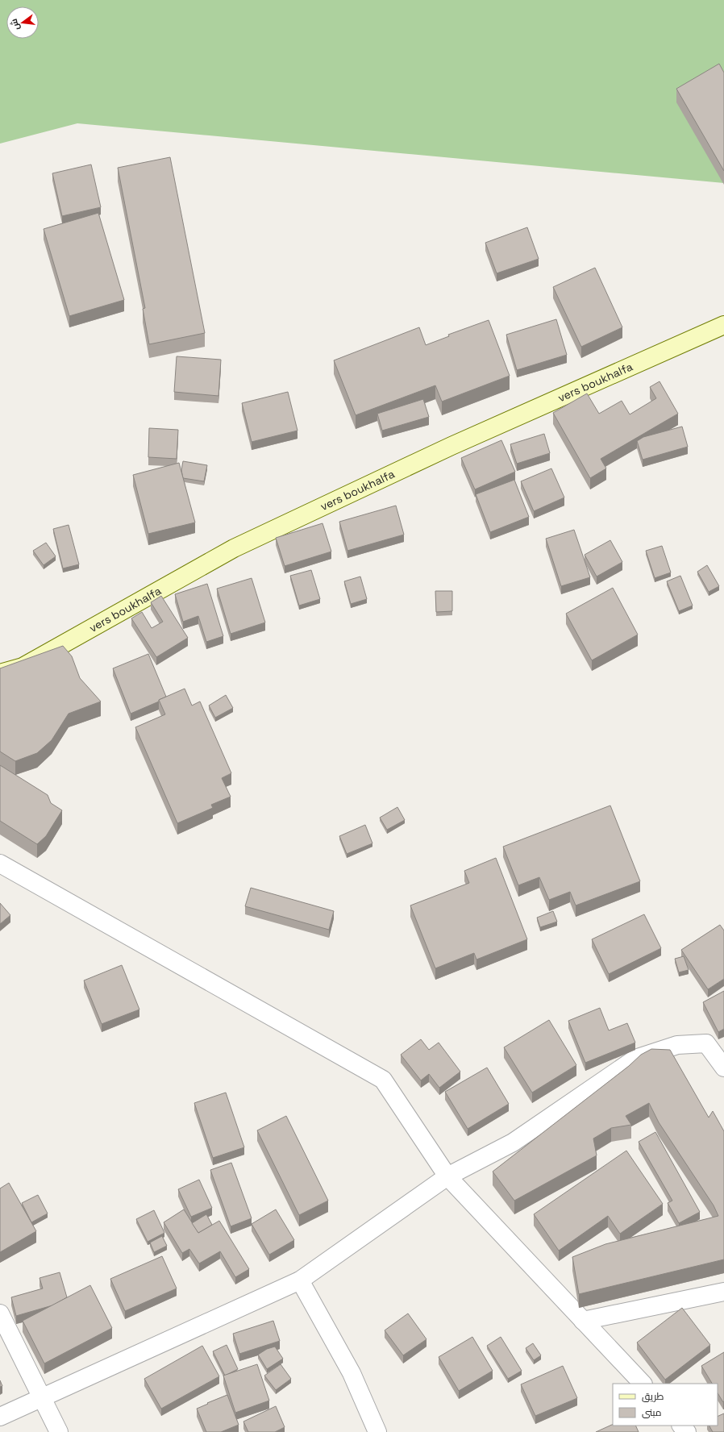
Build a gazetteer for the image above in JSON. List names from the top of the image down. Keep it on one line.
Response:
{"streets":{"street":["vers boukhalfa"]},"legend":["طريق","مبنى"],"north":"left"}
